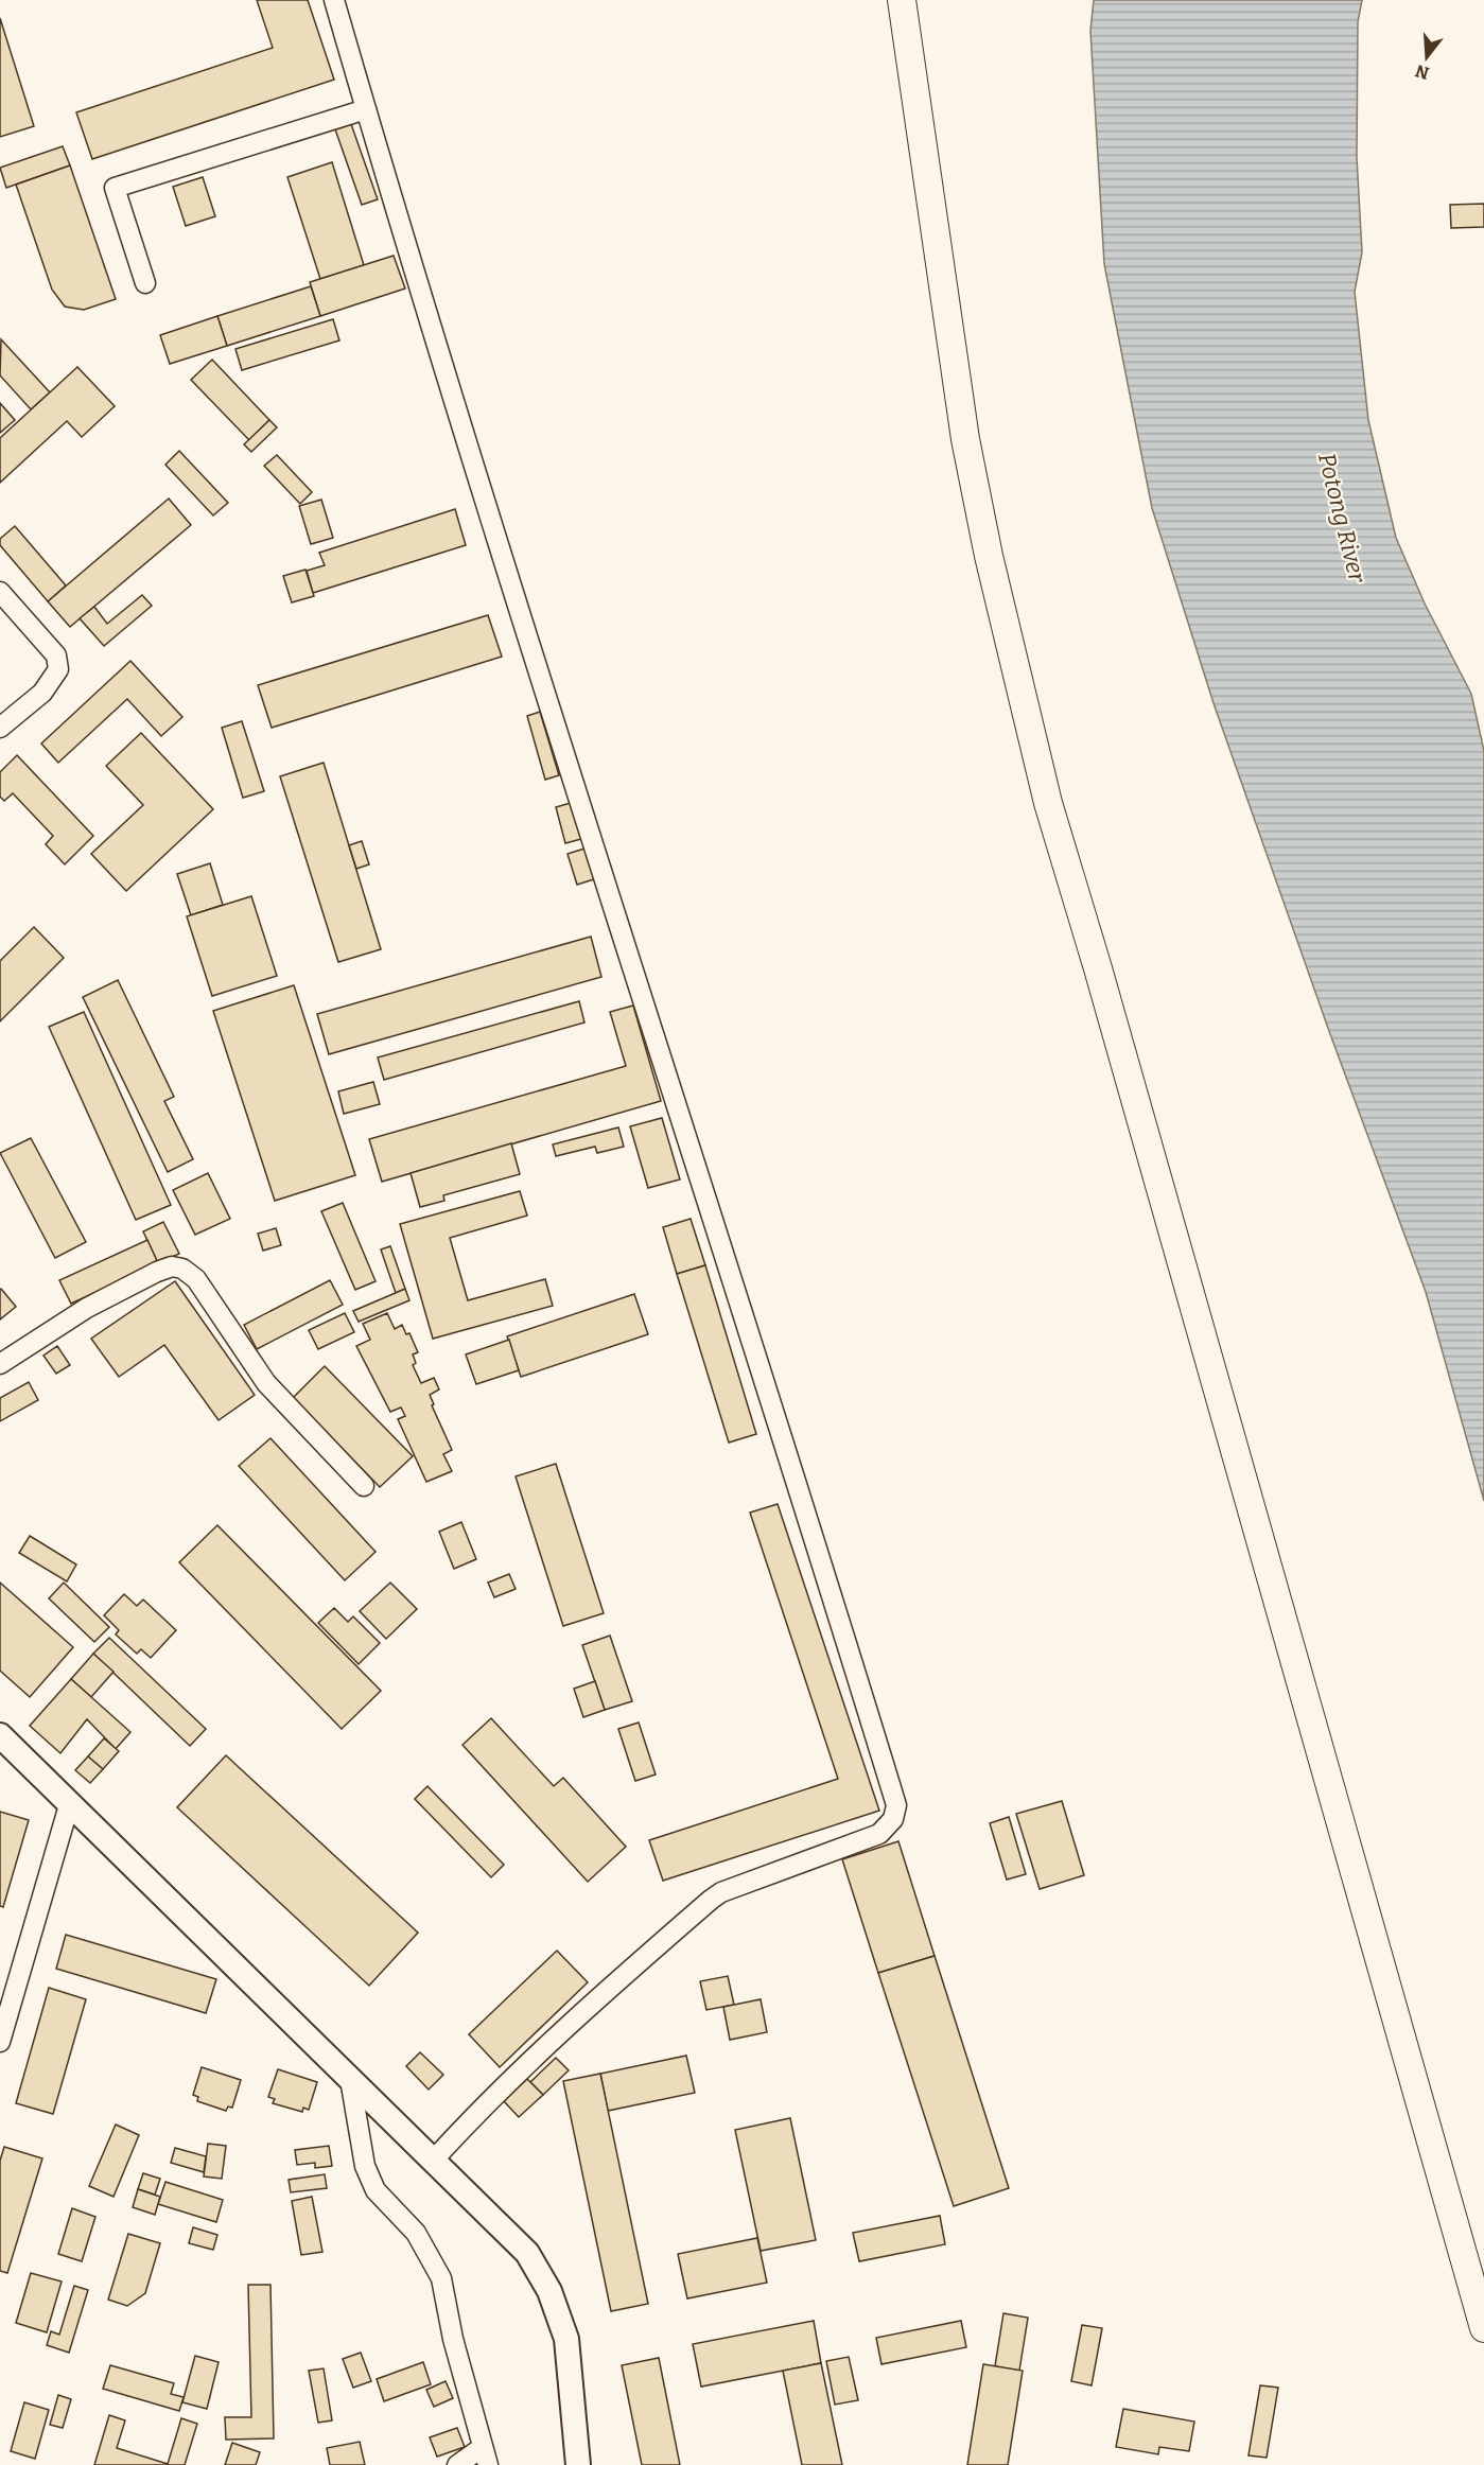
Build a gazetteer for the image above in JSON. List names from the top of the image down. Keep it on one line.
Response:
{"water":["Potong River"],"north":"bottom"}
